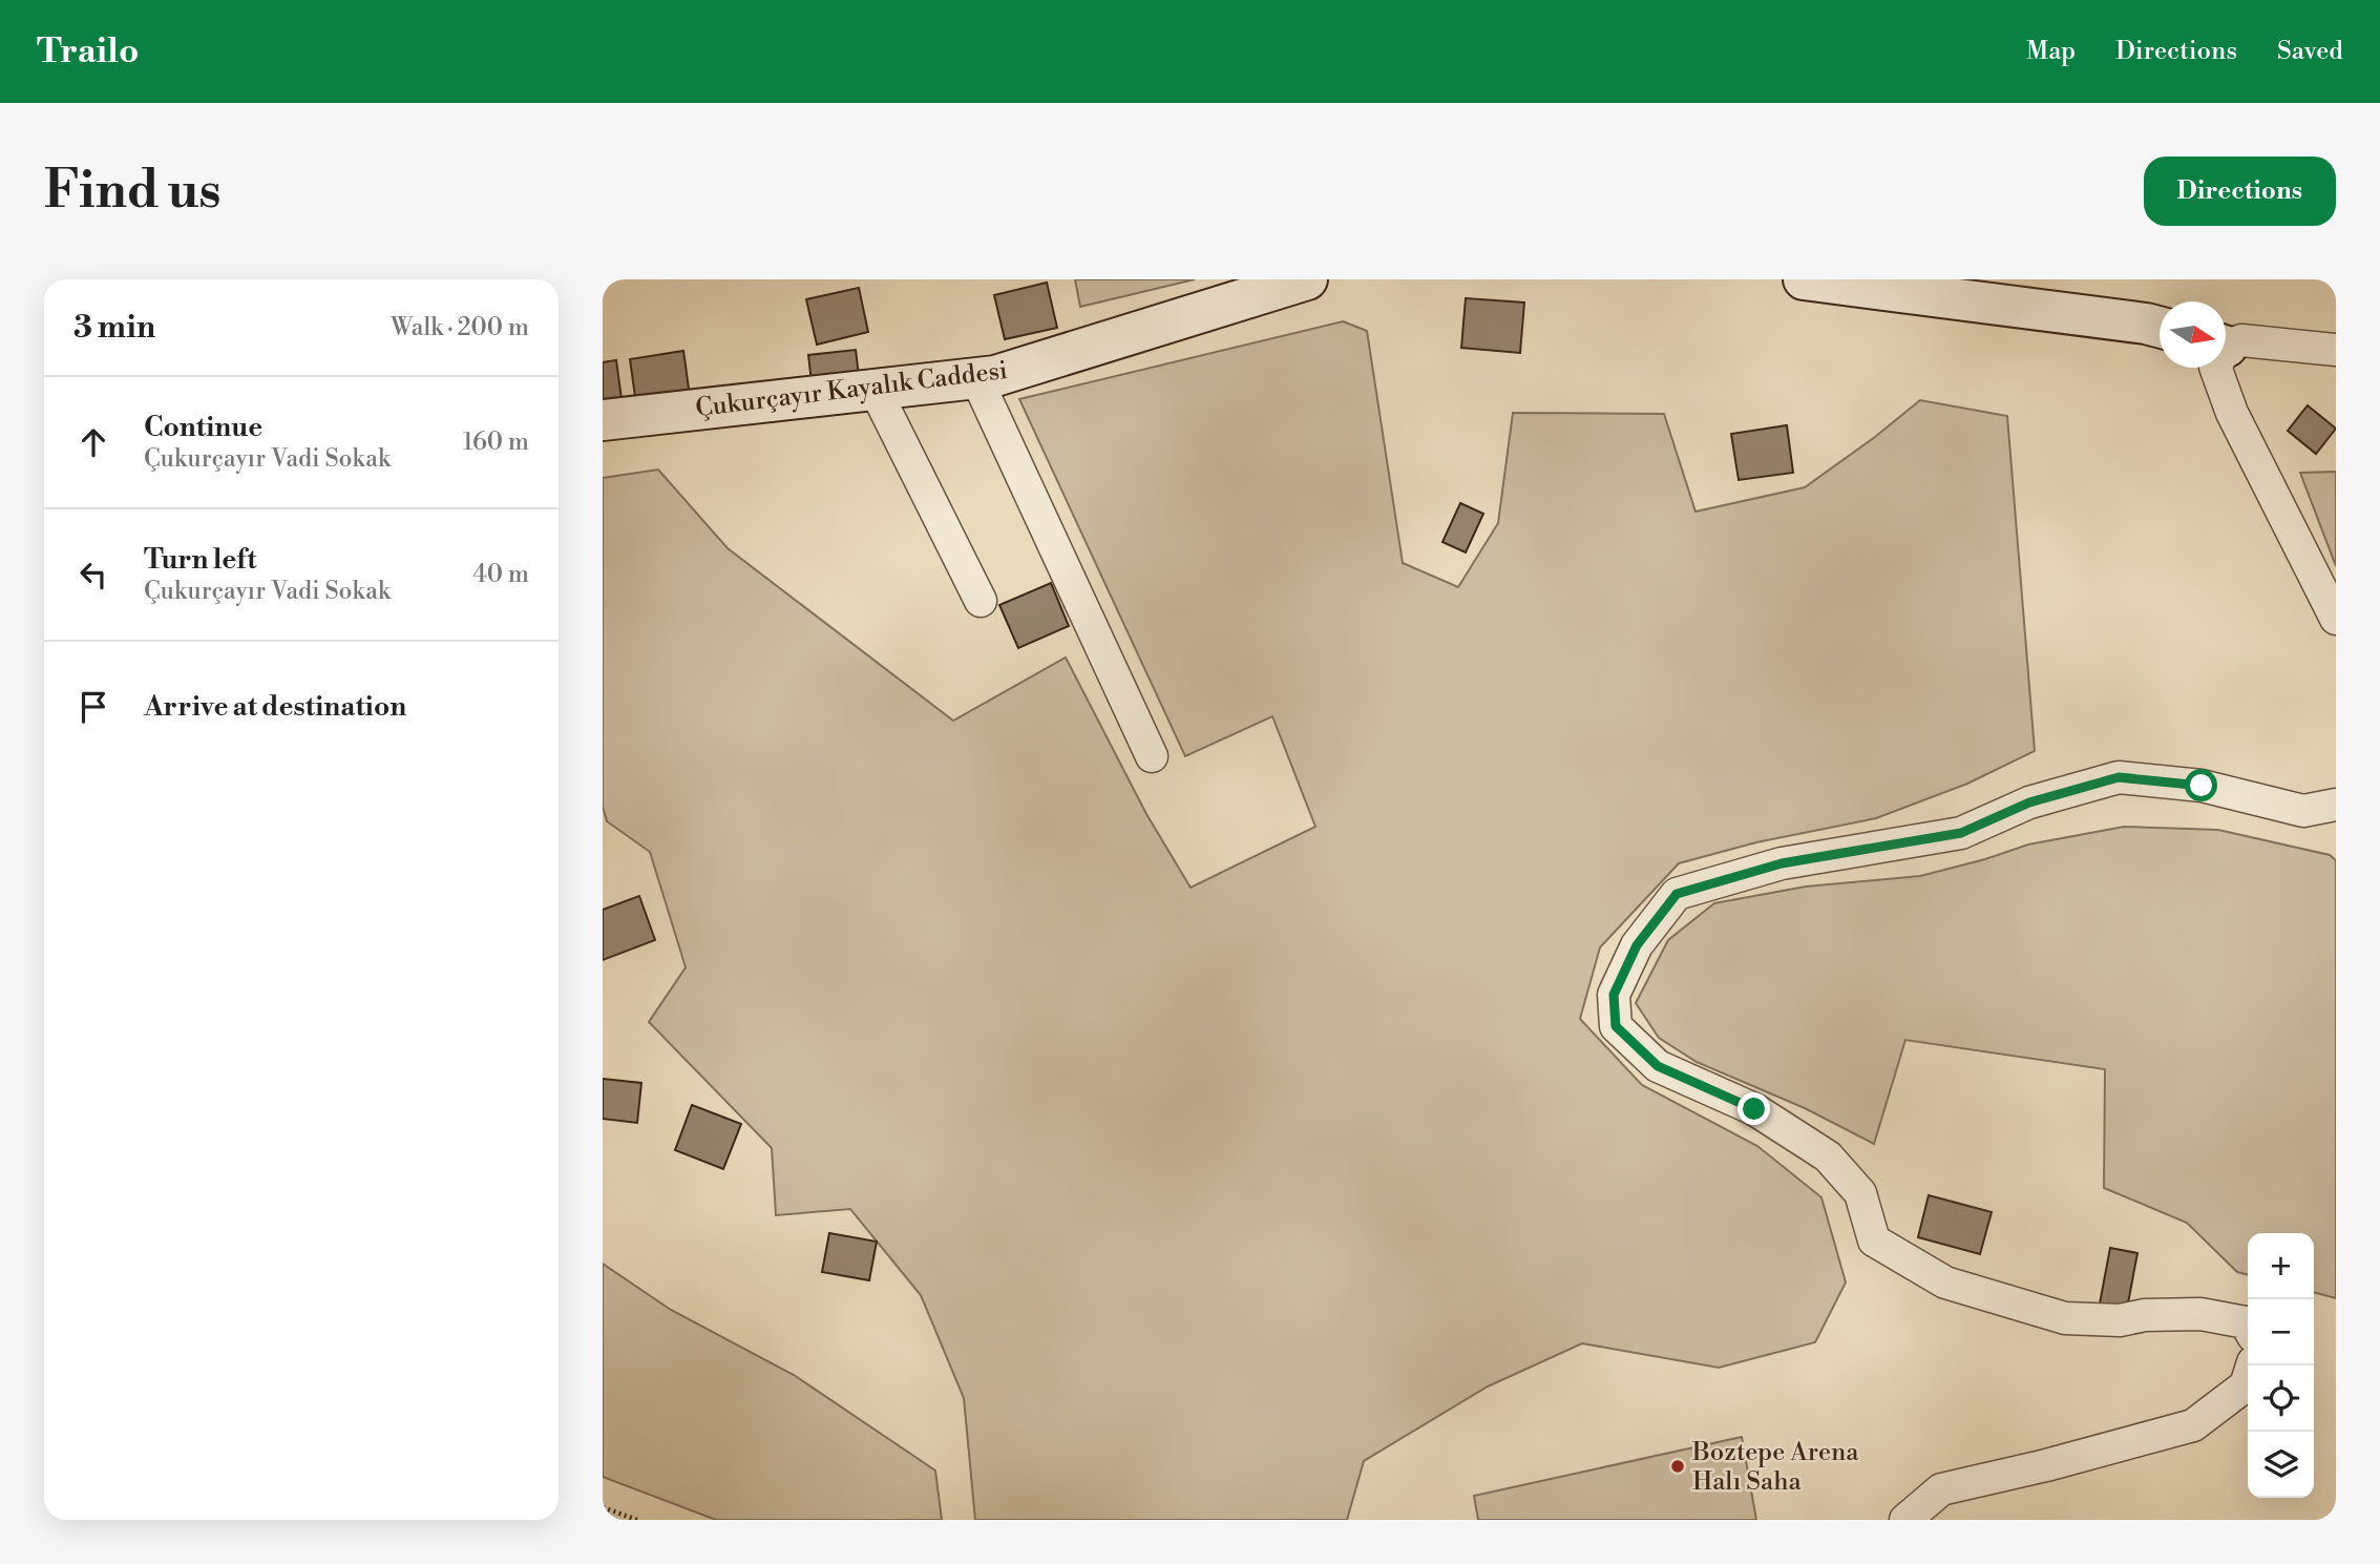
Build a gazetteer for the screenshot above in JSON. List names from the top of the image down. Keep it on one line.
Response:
{"streets":{"street":["Çukurçayır Kayalık Caddesi"]},"places":["Boztepe Arena Halı Saha"],"north":"right","page":{"header":"Trailo","nav":["Map","Directions","Saved"],"buttons":"Directions","title":"Find us","heading":["3 min","Walk · 200 m"],"list":[["Continue","Çukurçayır Vadi Sokak","160 m"],["Turn left","Çukurçayır Vadi Sokak","40 m"],"Arrive at destination"],"map_buttons":["+","−"]}}
